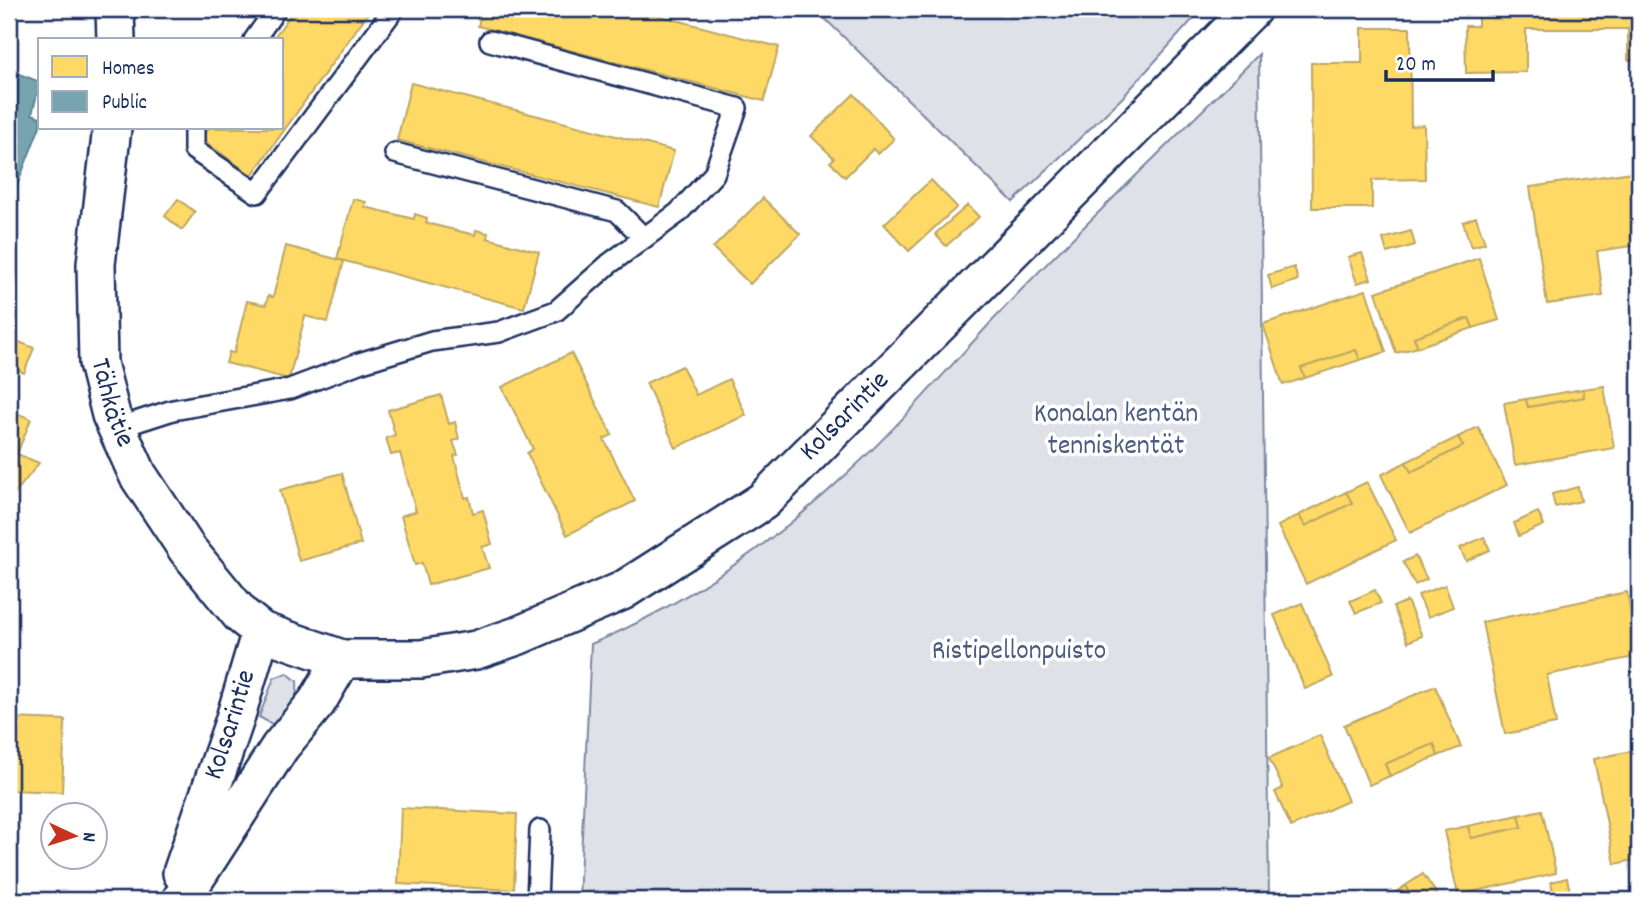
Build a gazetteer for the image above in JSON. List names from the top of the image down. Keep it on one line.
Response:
{"streets":{"street":["Tähkätie","Kolsarintie"]},"crossings":[["Tähkätie","Kolsarintie"]],"parks":["Konalan kentän tenniskentät","Ristipellonpuisto"],"legend":["Homes","Public"],"scale_bar":"20 m","north":"right"}
